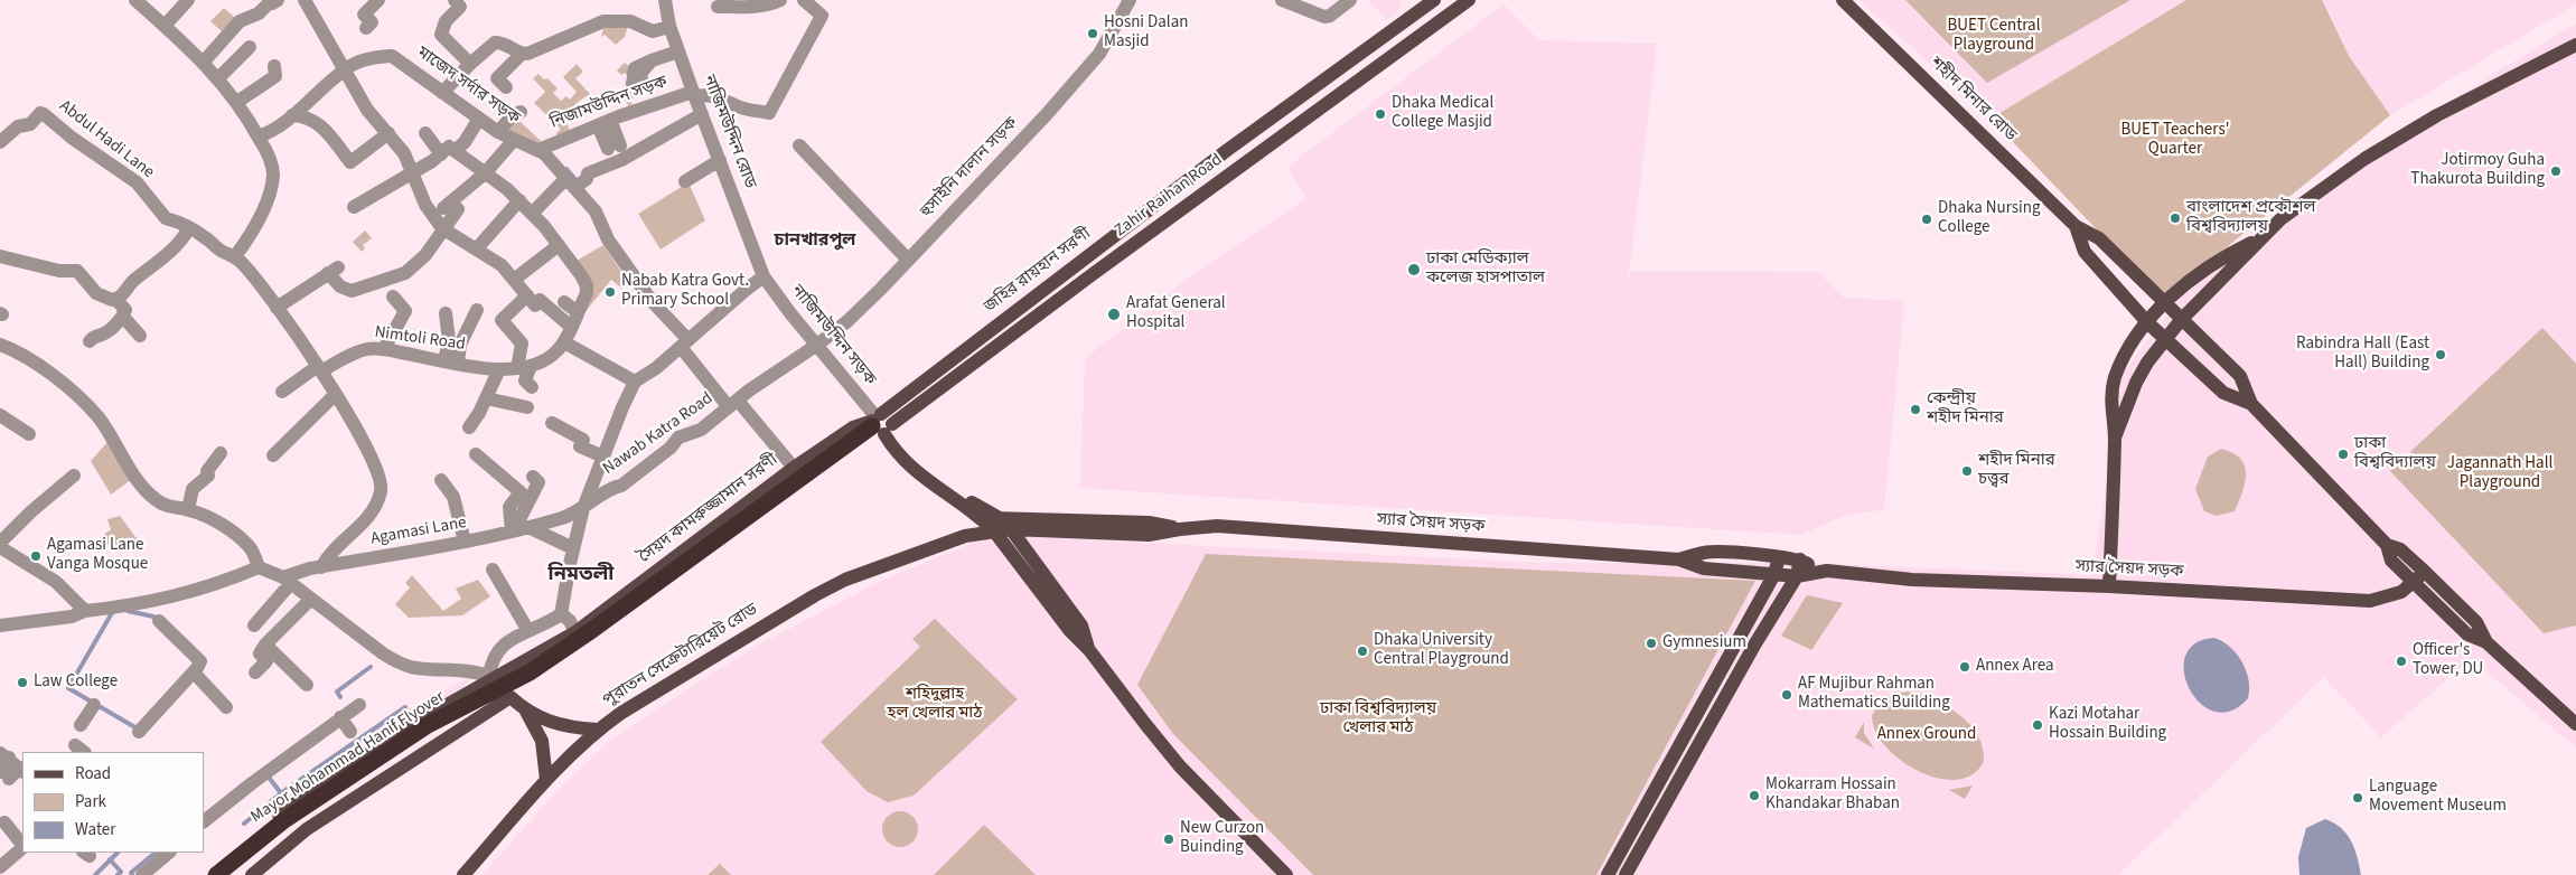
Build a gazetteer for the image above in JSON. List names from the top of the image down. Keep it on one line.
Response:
{"streets":{"highway":["Mayor Mohammad Hanif Flyover"],"main road":["শহীদ মিনার রোড","Zahir Raihan Road","জহির রায়হান সরণী","সৈয়দ কামরুজ্জামান সরণী","স্যার সৈয়দ সড়ক","পুরাতন সেক্রেটারিয়েট রোড"],"street":["মাজেদ সর্দার সড়ক","নিজামউদ্দিন সড়ক","নাজিমউদ্দিন রোড","Abdul Hadi Lane","হুসাইনি দালান সড়ক","নাজিমউদ্দিন সড়ক","Nimtoli Road","Nawab Katra Road","Agamasi Lane"]},"crossings":[["মাজেদ সর্দার সড়ক","নিজামউদ্দিন সড়ক"],["মাজেদ সর্দার সড়ক","Nawab Katra Road"],["শহীদ মিনার রোড","স্যার সৈয়দ সড়ক"],["নিজামউদ্দিন সড়ক","নাজিমউদ্দিন রোড"],["নিজামউদ্দিন সড়ক","Nawab Katra Road"],["নাজিমউদ্দিন রোড","নাজিমউদ্দিন সড়ক"],["Abdul Hadi Lane","Nimtoli Road"],["Abdul Hadi Lane","Agamasi Lane"],["হুসাইনি দালান সড়ক","নাজিমউদ্দিন সড়ক"],["হুসাইনি দালান সড়ক","Nawab Katra Road"],["Zahir Raihan Road","জহির রায়হান সরণী"],["Zahir Raihan Road","নাজিমউদ্দিন সড়ক"],["Zahir Raihan Road","সৈয়দ কামরুজ্জামান সরণী"],["জহির রায়হান সরণী","নাজিমউদ্দিন সড়ক"],["জহির রায়হান সরণী","সৈয়দ কামরুজ্জামান সরণী"],["নাজিমউদ্দিন সড়ক","Nawab Katra Road"],["নাজিমউদ্দিন সড়ক","সৈয়দ কামরুজ্জামান সরণী"],["Nawab Katra Road","Agamasi Lane"],["সৈয়দ কামরুজ্জামান সরণী","Mayor Mohammad Hanif Flyover"],["স্যার সৈয়দ সড়ক","পুরাতন সেক্রেটারিয়েট রোড"]],"districts":["চানখারপুল","নিমতলী"],"parks":["BUET Central Playground","BUET Teachers' Quarter","Jagannath Hall Playground","শহিদুল্লাহ হল খেলার মাঠ","ঢাকা বিশ্ববিদ্যালয় খেলার মাঠ","Annex Ground"],"places":["Hosni Dalan Masjid","Dhaka Medical College Masjid","Jotirmoy Guha Thakurota Building","বাংলাদেশ প্রকৌশল বিশ্ববিদ্যালয়","Dhaka Nursing College","ঢাকা মেডিক্যাল কলেজ হাসপাতাল","Nabab Katra Govt. Primary School","Arafat General Hospital","Rabindra Hall (East Hall) Building","কেন্দ্রীয় শহীদ মিনার","ঢাকা বিশ্ববিদ্যালয়","শহীদ মিনার চত্ত্বর","Agamasi Lane Vanga Mosque","Gymnesium","Dhaka University Central Playground","Officer's Tower, DU","Annex Area","Law College","AF Mujibur Rahman Mathematics Building","Kazi Motahar Hossain Building","Mokarram Hossain Khandakar Bhaban","Language Movement Museum","New Curzon Buinding"],"legend":["Road","Park","Water"]}
